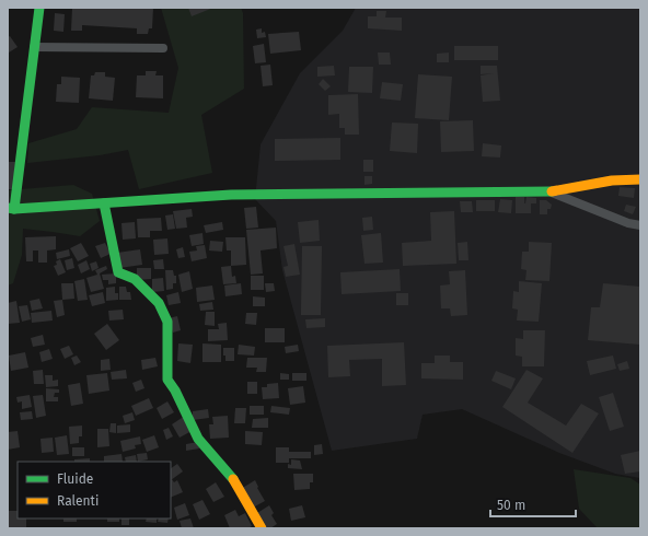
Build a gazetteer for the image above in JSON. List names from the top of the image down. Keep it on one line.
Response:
{"legend":["Fluide","Ralenti"],"scale_bar":"50 m"}
